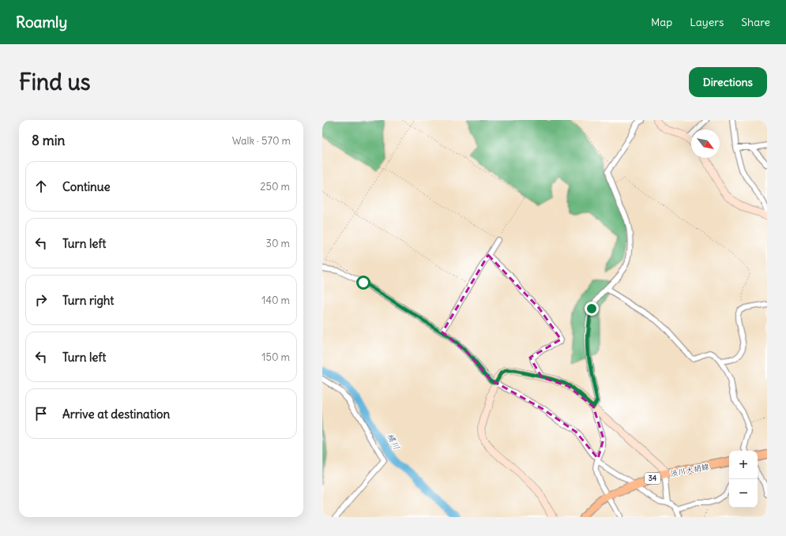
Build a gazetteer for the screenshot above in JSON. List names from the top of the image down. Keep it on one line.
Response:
{"streets":{"main road":["渋川大胡線","34"]},"water":["橘川"],"north":"bottom right","page":{"header":"Roamly","nav":["Map","Layers","Share"],"buttons":"Directions","title":"Find us","heading":["8 min","Walk · 570 m"],"list":[["Continue","250 m"],["Turn left","30 m"],["Turn right","140 m"],["Turn left","150 m"],"Arrive at destination"],"map_buttons":["+","−"]}}
